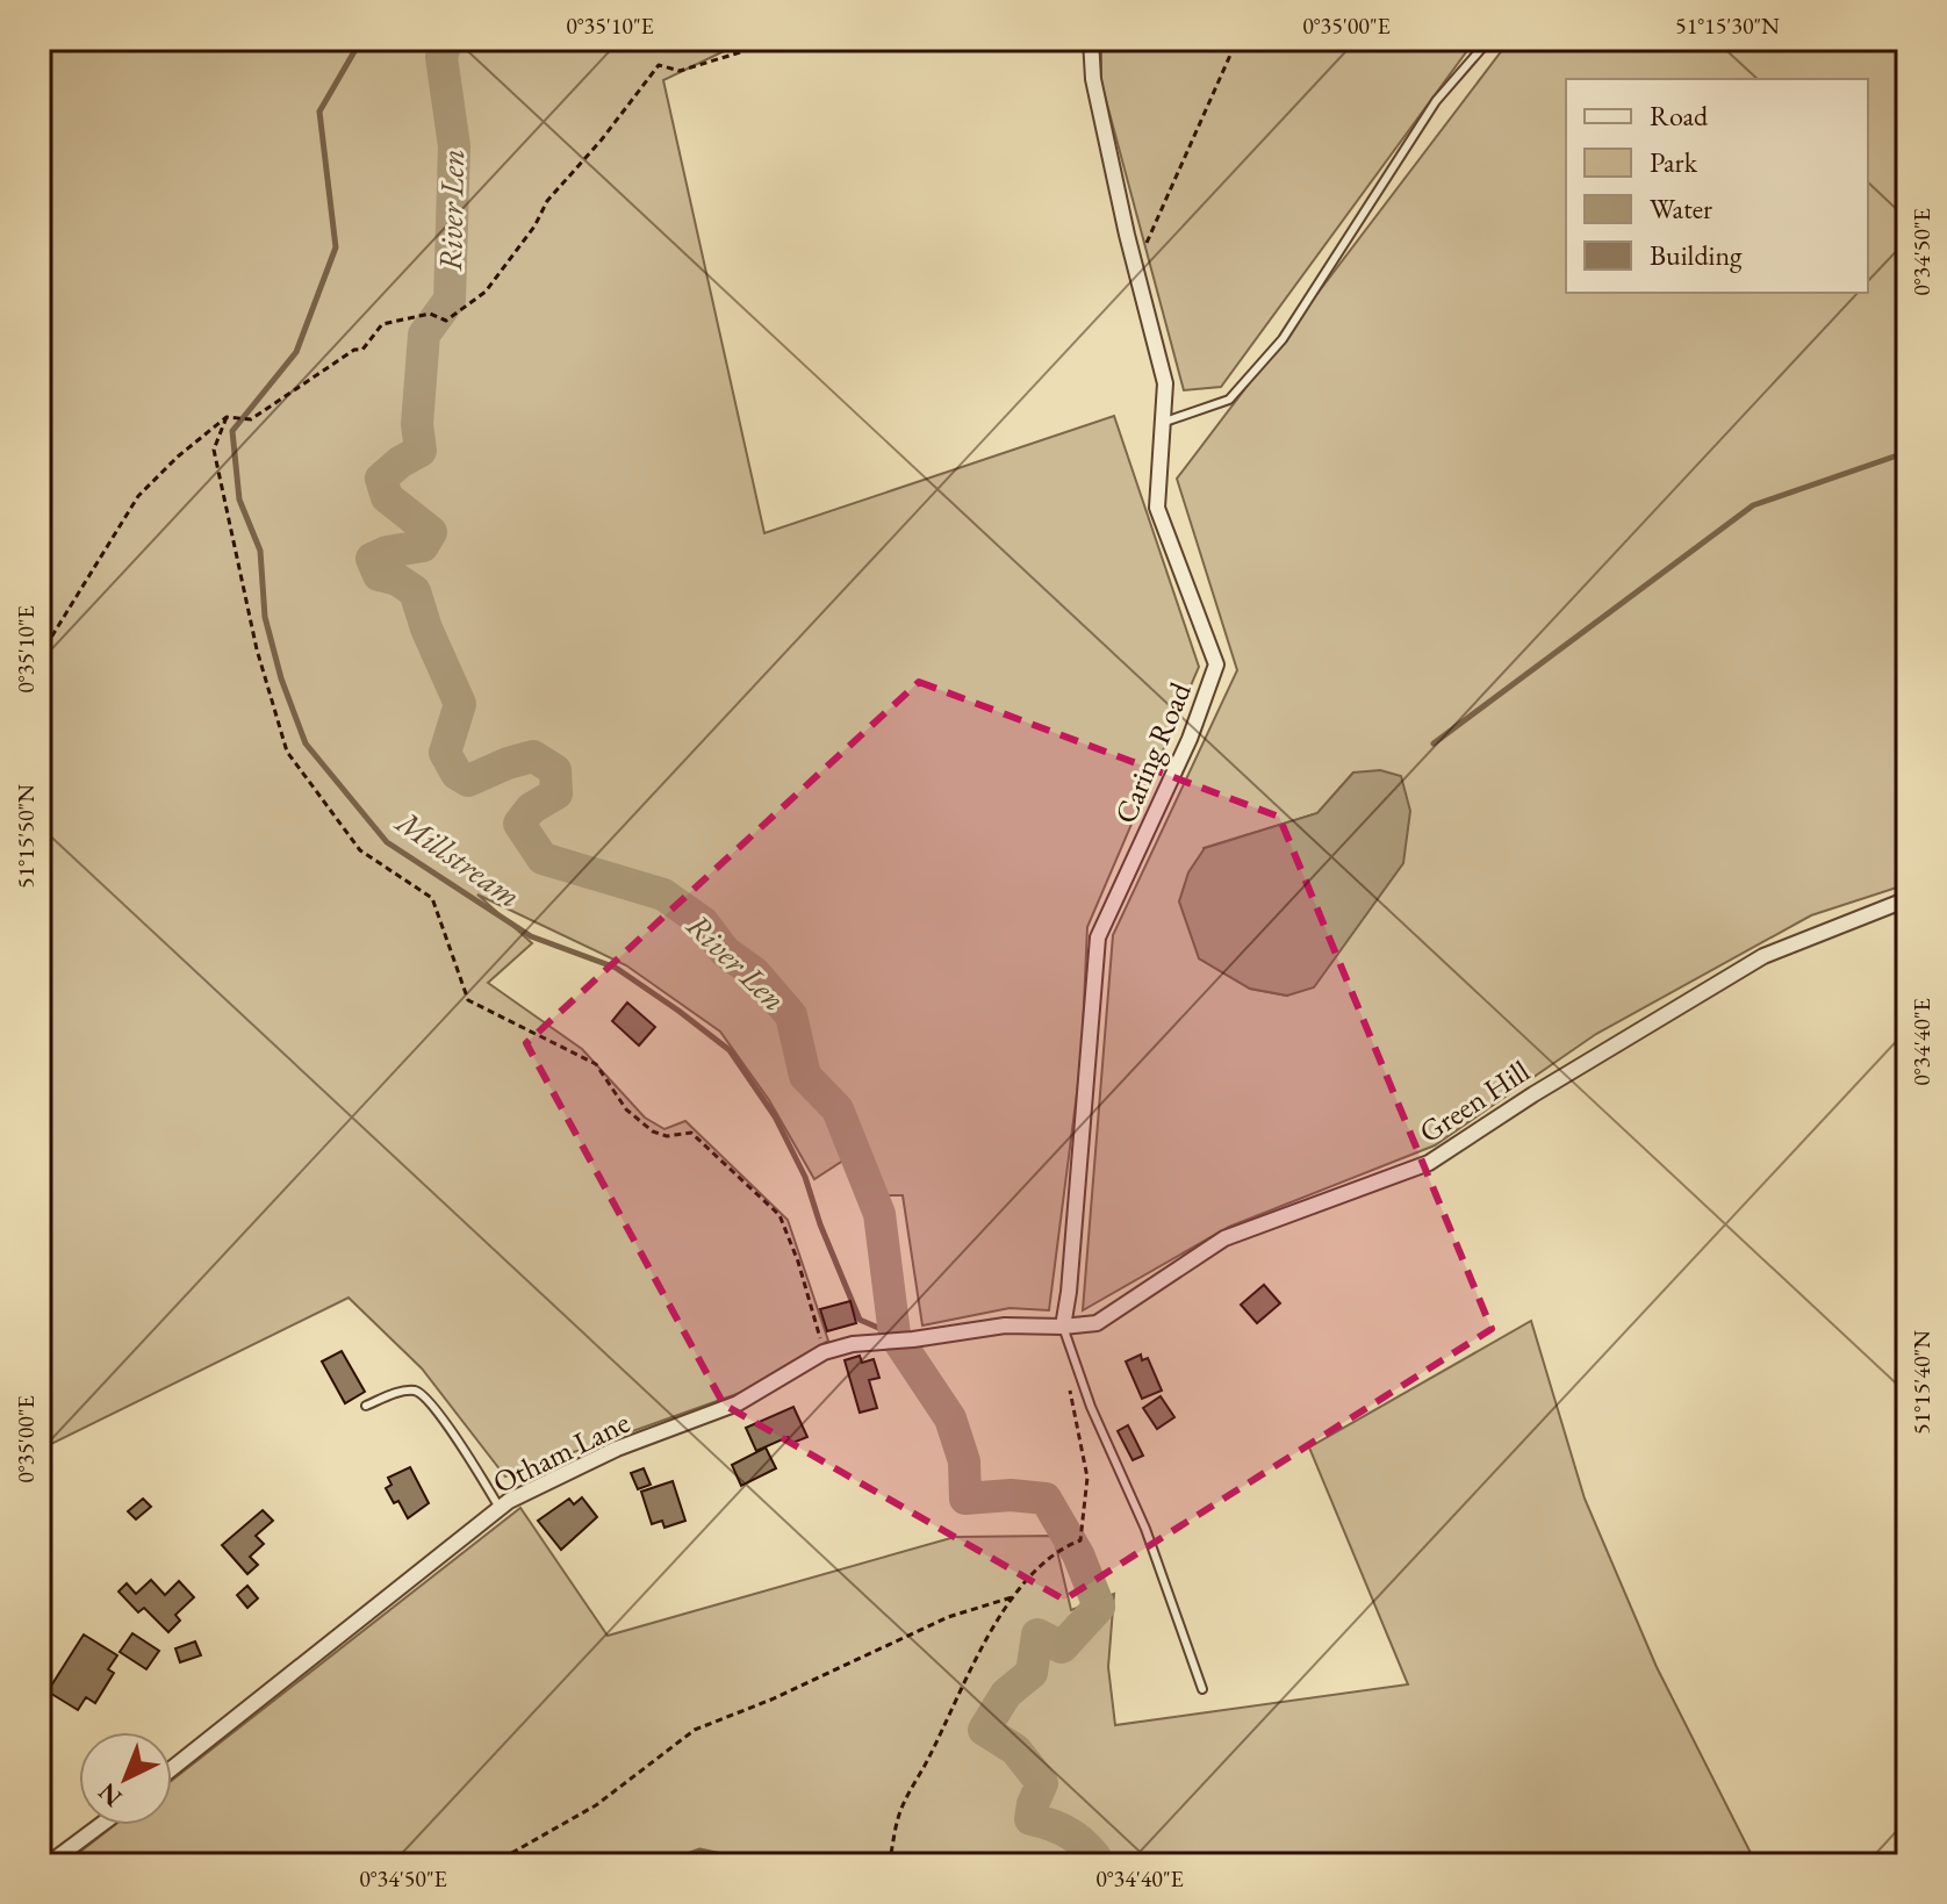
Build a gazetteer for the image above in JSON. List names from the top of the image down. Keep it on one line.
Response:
{"streets":{"street":["Caring Road","Green Hill","Otham Lane"]},"crossings":[["Caring Road","Green Hill"],["Caring Road","Otham Lane"],["Green Hill","Otham Lane"]],"water":["River Len","Millstream"],"legend":["Road","Park","Water","Building"],"north":"bottom left","coordinates":["0°35'10\"E","0°35'00\"E","51°15'30\"N","0°34'50\"E","51°15'50\"N","0°34'40\"E","51°15'40\"N"]}
